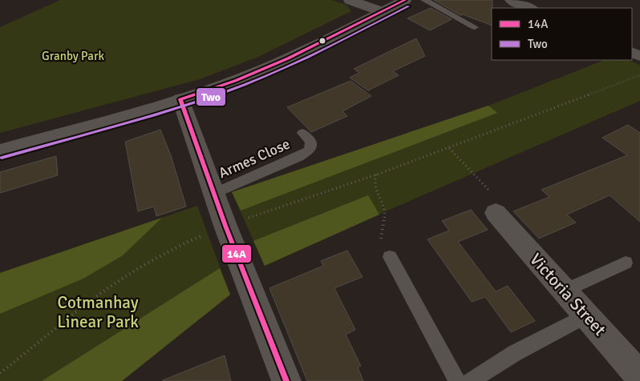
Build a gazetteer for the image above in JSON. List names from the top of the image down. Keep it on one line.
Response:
{"streets":{"street":["Victoria Street"],"lane":["Armes Close"]},"parks":["Granby Park","Cotmanhay Linear Park"],"lines":["transit line 14A","transit line Two"],"legend":["14A","Two"]}
